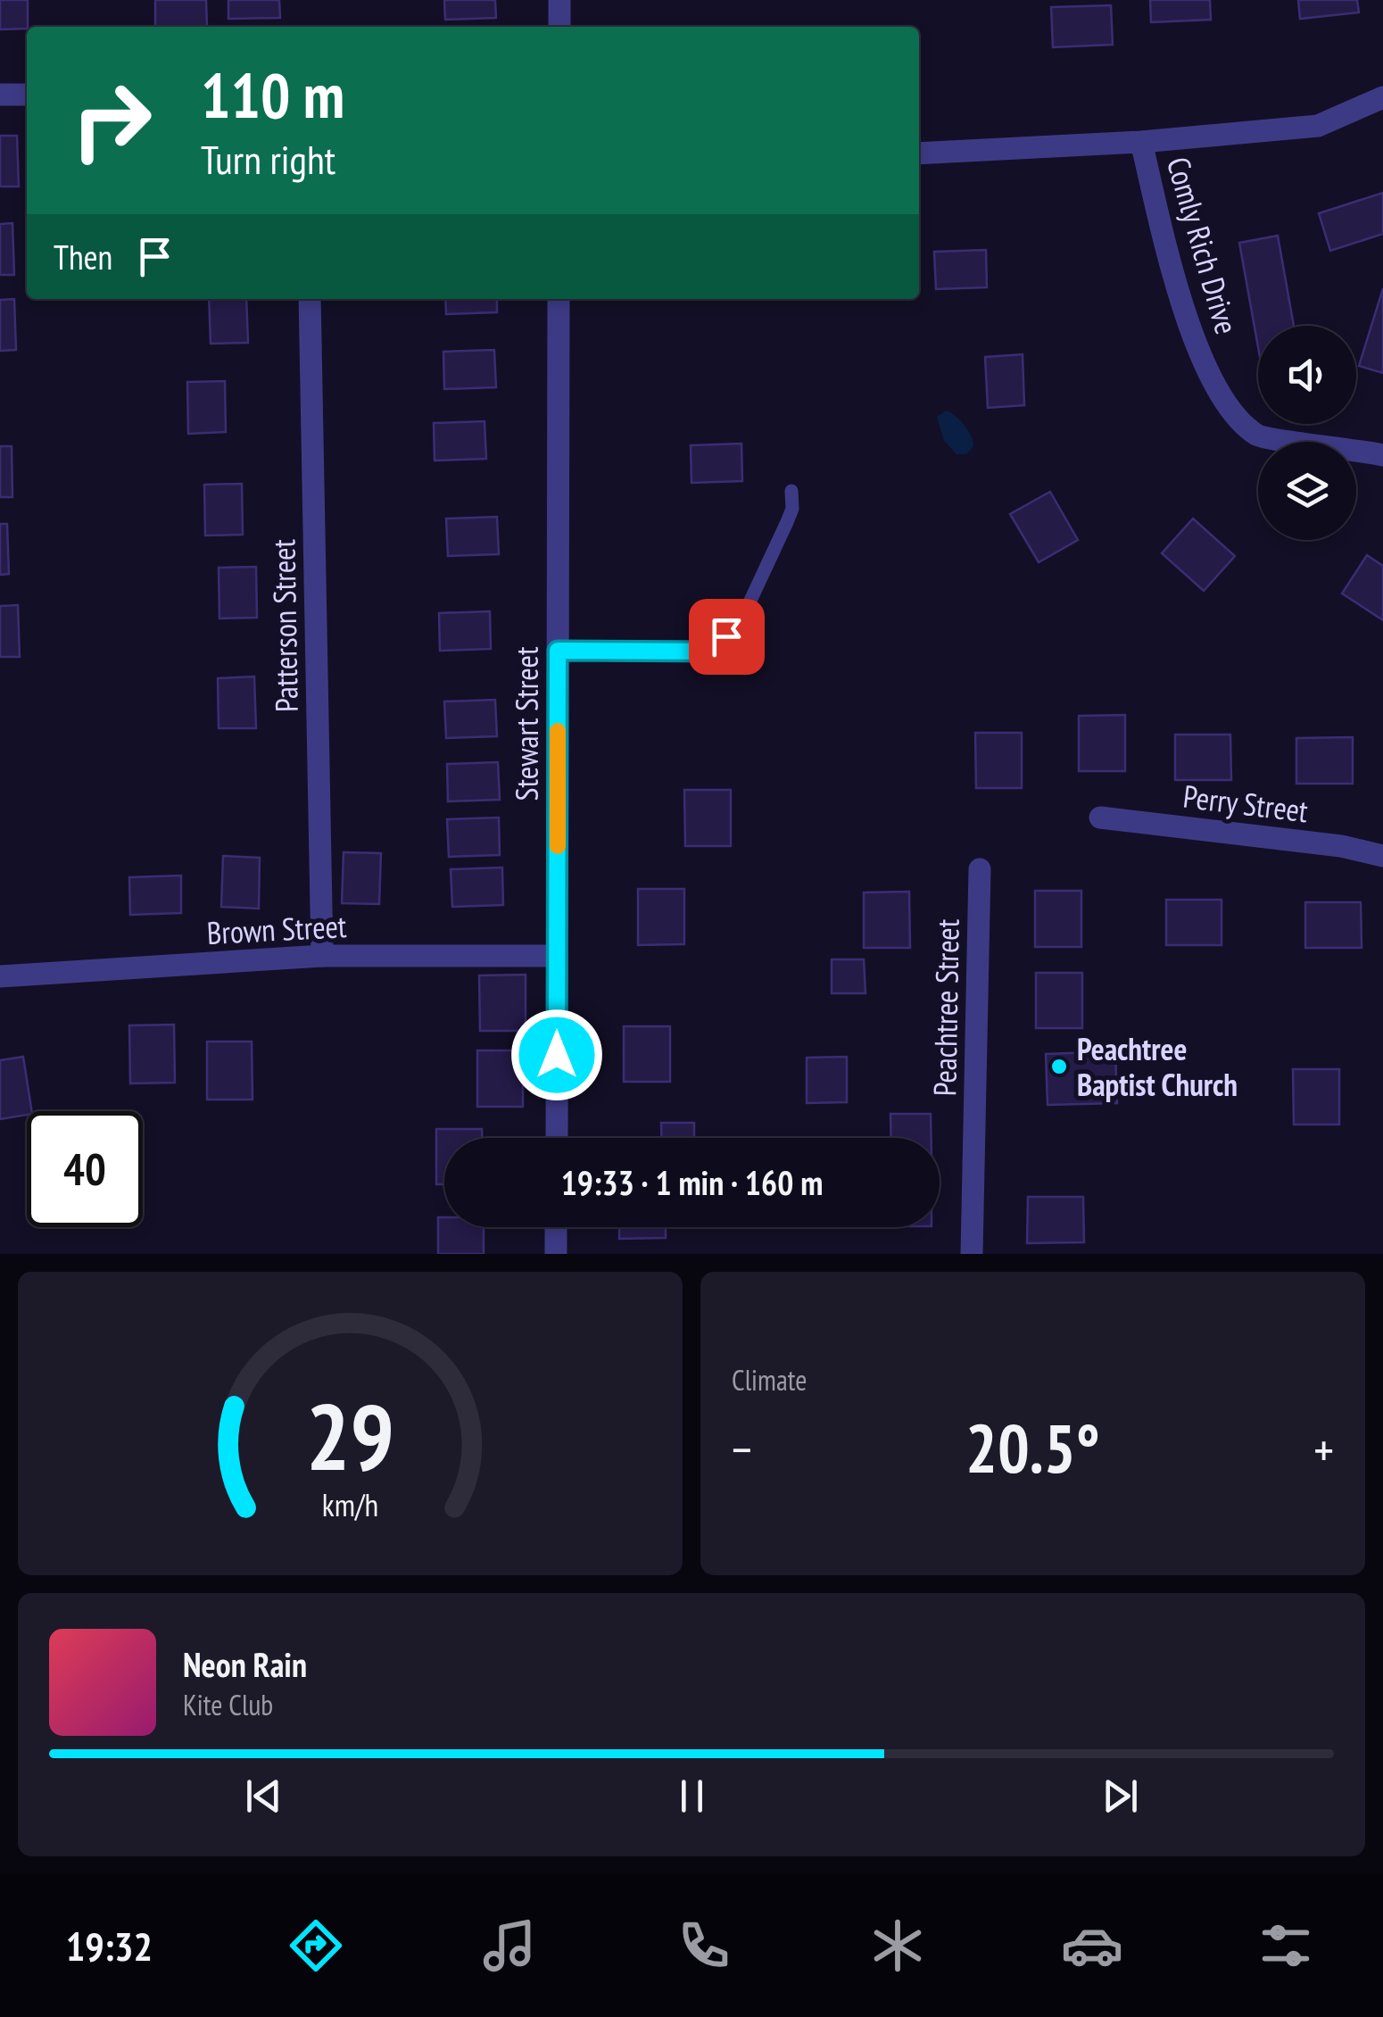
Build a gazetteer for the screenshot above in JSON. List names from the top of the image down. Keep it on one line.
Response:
{"streets":{"street":["Comly Rich Drive","Patterson Street","Stewart Street","Perry Street","Brown Street","Peachtree Street"]},"crossings":[["Patterson Street","Brown Street"],["Stewart Street","Brown Street"]],"places":["Peachtree Baptist Church"],"page":{"turn":["110 m","Turn right"],"then":"Then","limit":"40","trip":"19:33 · 1 min · 160 m","tile":"Climate","heat":["−","20.5°","+"],"song":["Neon Rain","Kite Club"],"tabs":"19:32","gauge":["29","km/h"]}}
